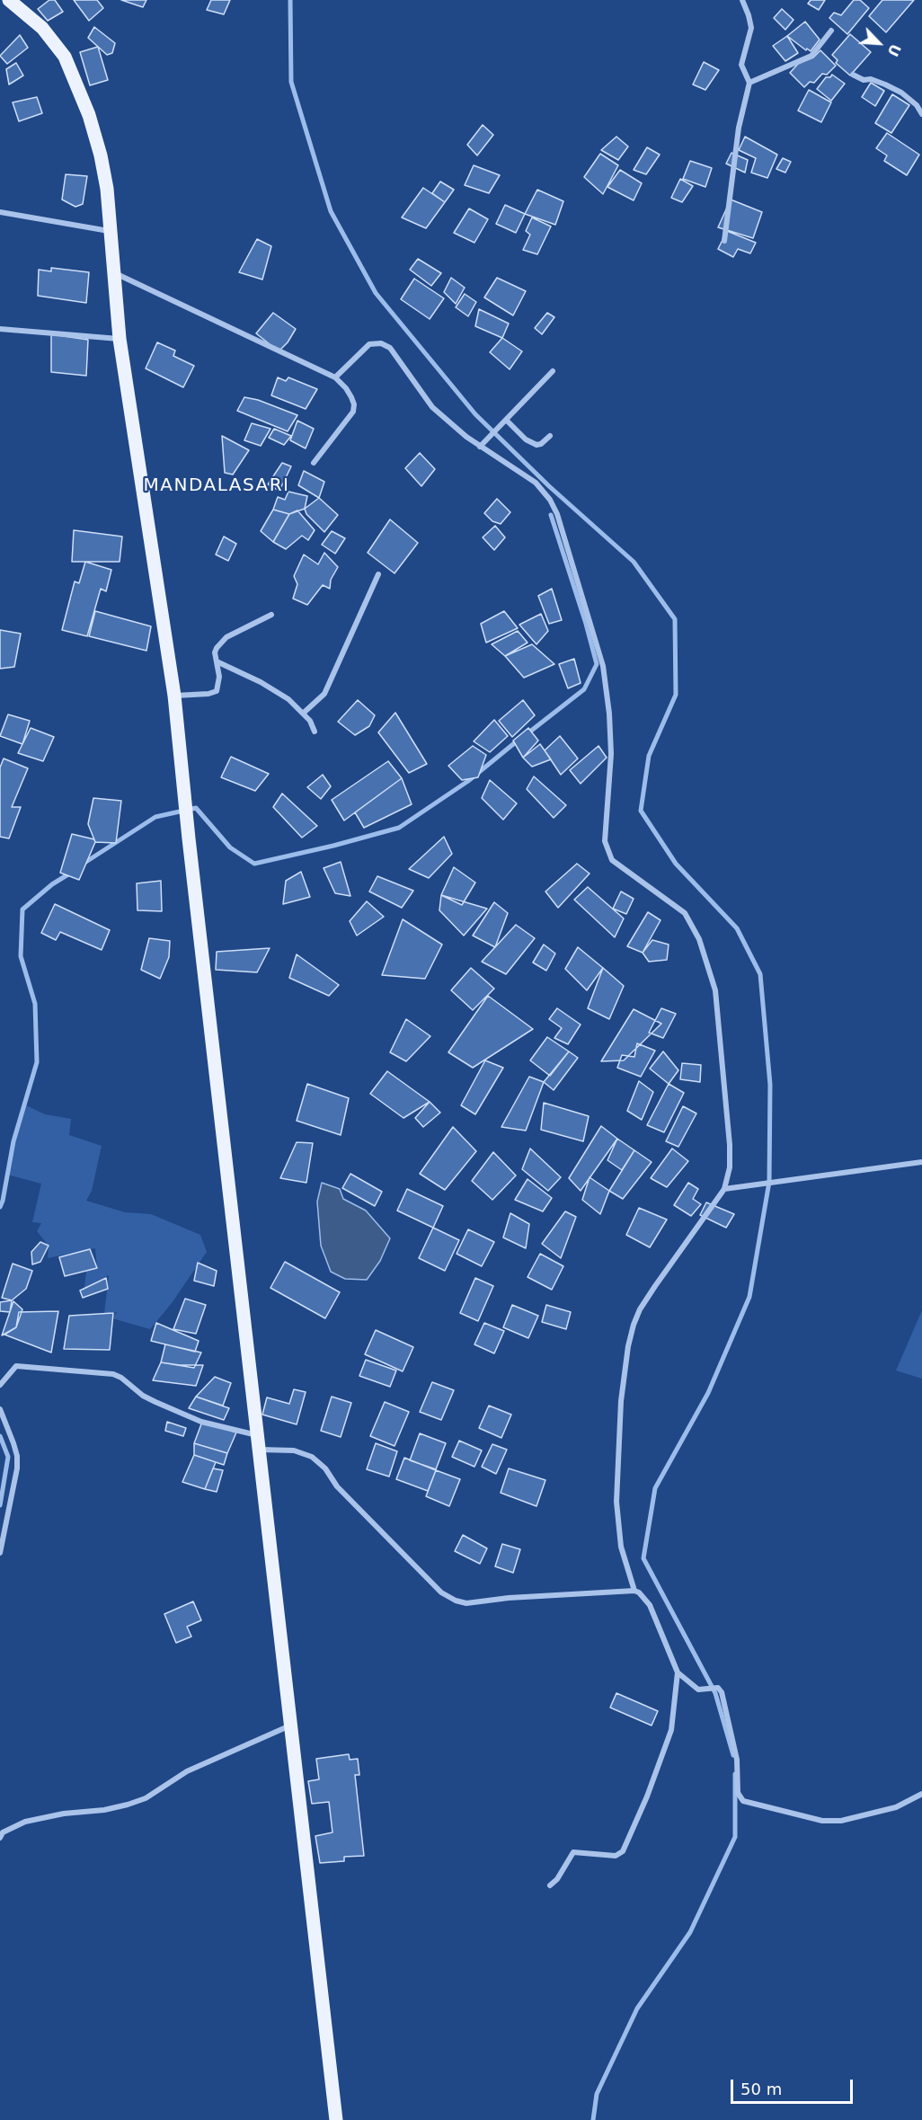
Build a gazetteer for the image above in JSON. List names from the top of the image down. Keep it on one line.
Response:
{"districts":["MANDALASARI"],"scale_bar":"50 m","north":"bottom right"}
